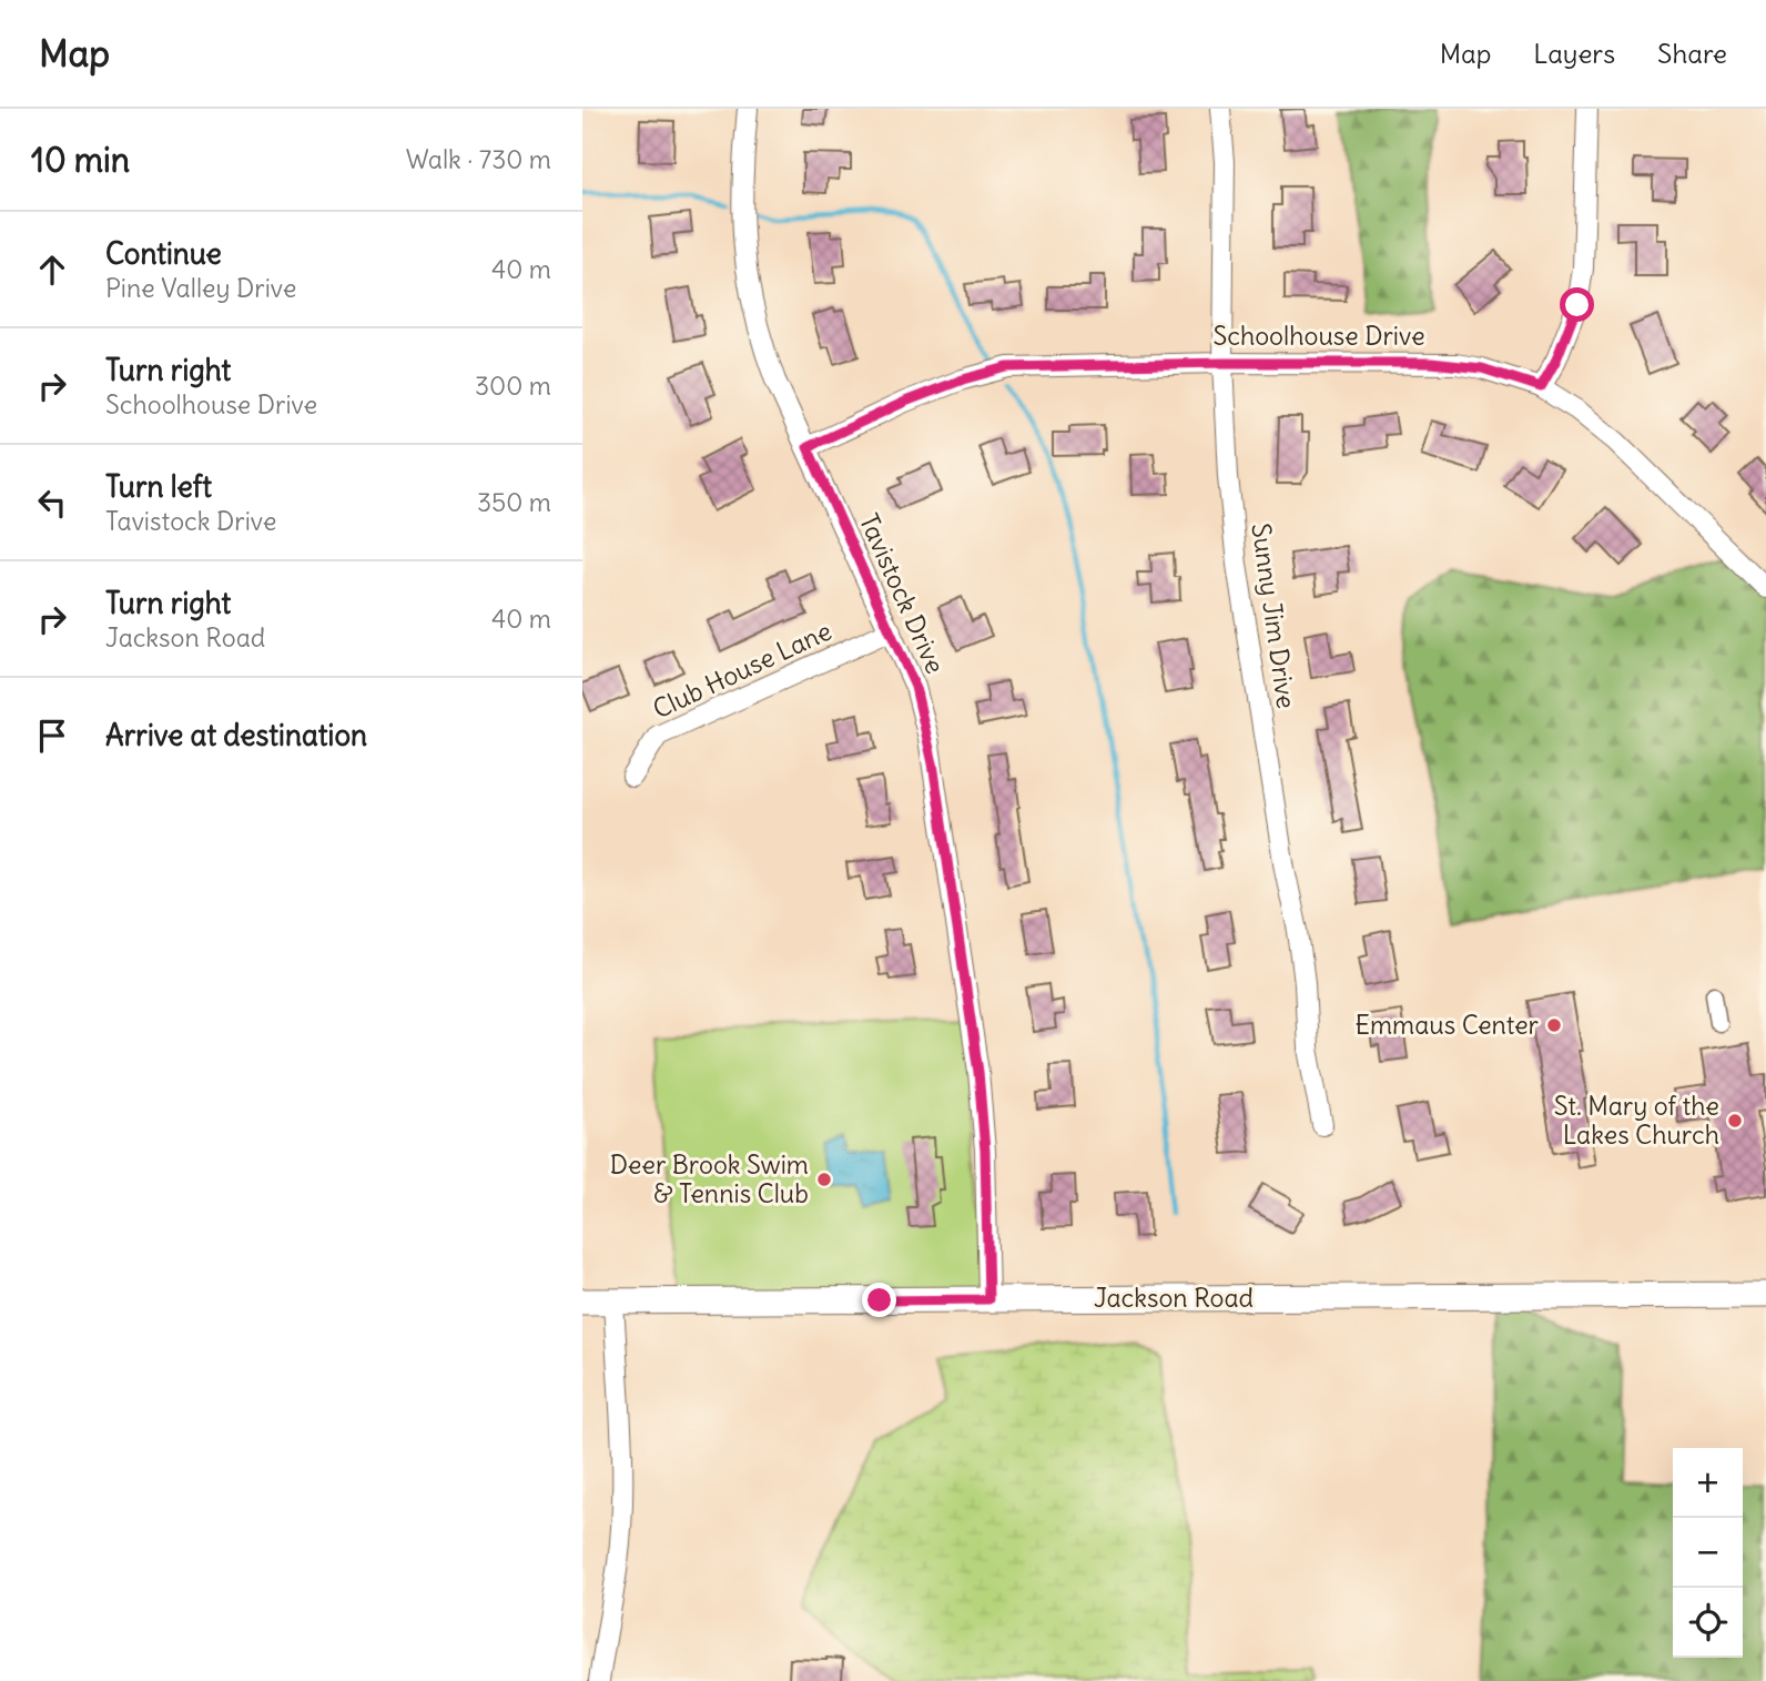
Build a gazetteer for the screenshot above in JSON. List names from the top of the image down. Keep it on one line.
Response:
{"streets":{"street":["Schoolhouse Drive","Tavistock Drive","Sunny Jim Drive","Club House Lane","Jackson Road"]},"crossings":[["Schoolhouse Drive","Tavistock Drive"],["Schoolhouse Drive","Sunny Jim Drive"],["Tavistock Drive","Club House Lane"],["Tavistock Drive","Jackson Road"]],"places":["Emmaus Center","St. Mary of the Lakes Church","Deer Brook Swim & Tennis Club"],"page":{"header":"Map","nav":["Map","Layers","Share"],"heading":["10 min","Walk · 730 m"],"list":[["Continue","Pine Valley Drive","40 m"],["Turn right","Schoolhouse Drive","300 m"],["Turn left","Tavistock Drive","350 m"],["Turn right","Jackson Road","40 m"],"Arrive at destination"],"map_buttons":["+","−"]}}
